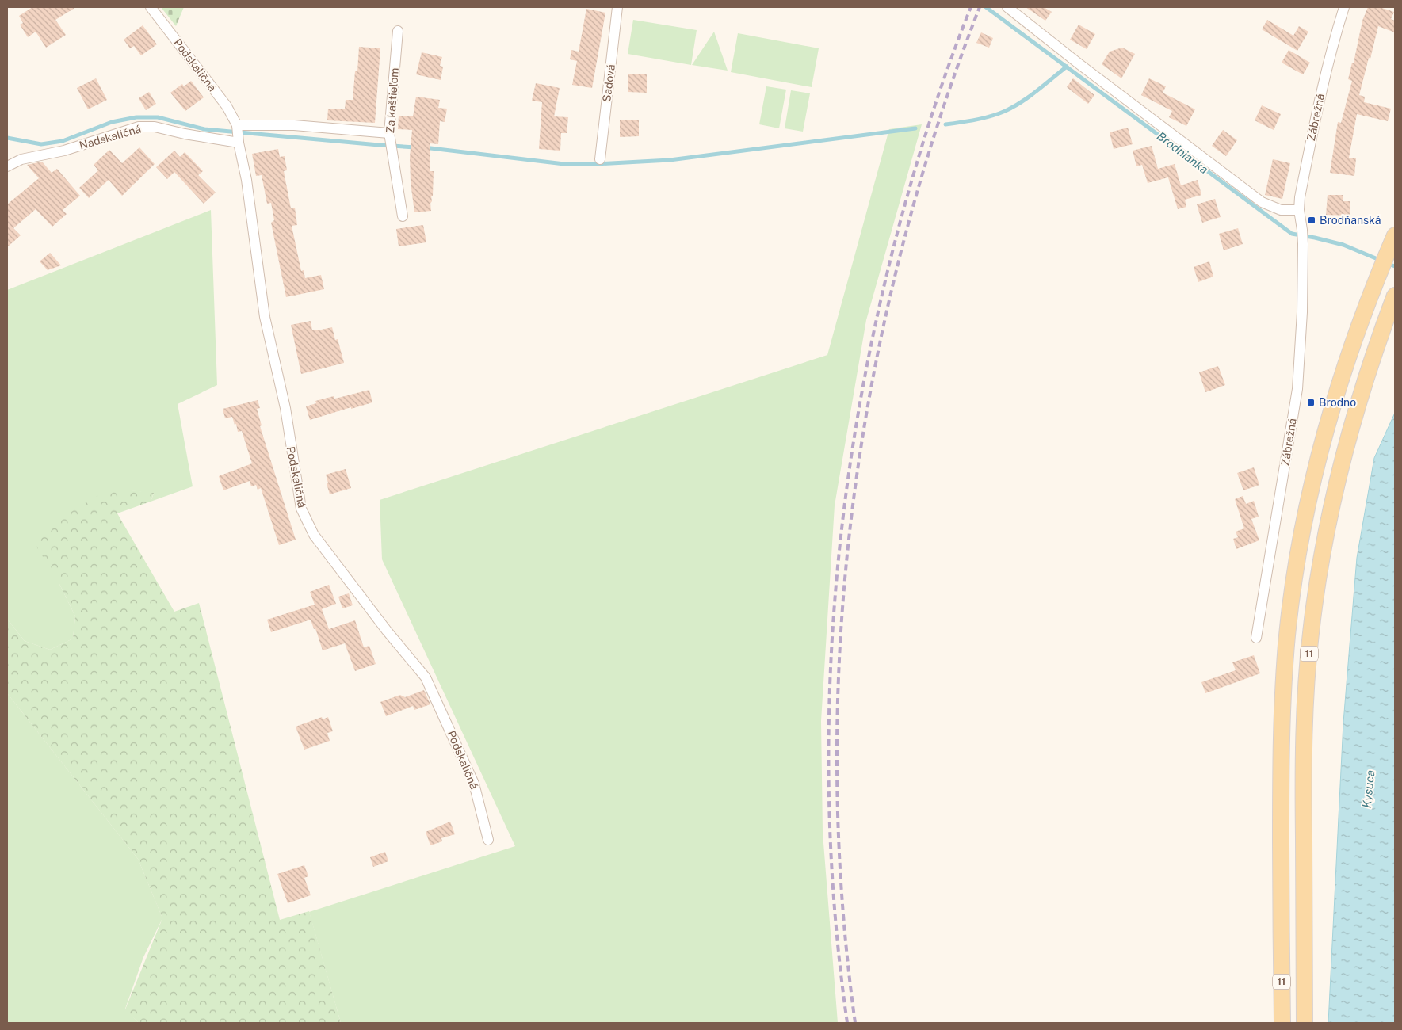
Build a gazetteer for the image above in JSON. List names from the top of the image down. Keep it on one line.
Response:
{"streets":{"main road":["11"],"street":["Podskaličná","Sadová","Za kaštieľom","Zábrežná","Nadskaličná"]},"crossings":[["Podskaličná","Nadskaličná"],["Za kaštieľom","Nadskaličná"]],"water":["Brodnianka","Kysuca"],"places":{"transit":["Brodňanská","Brodno"]}}
